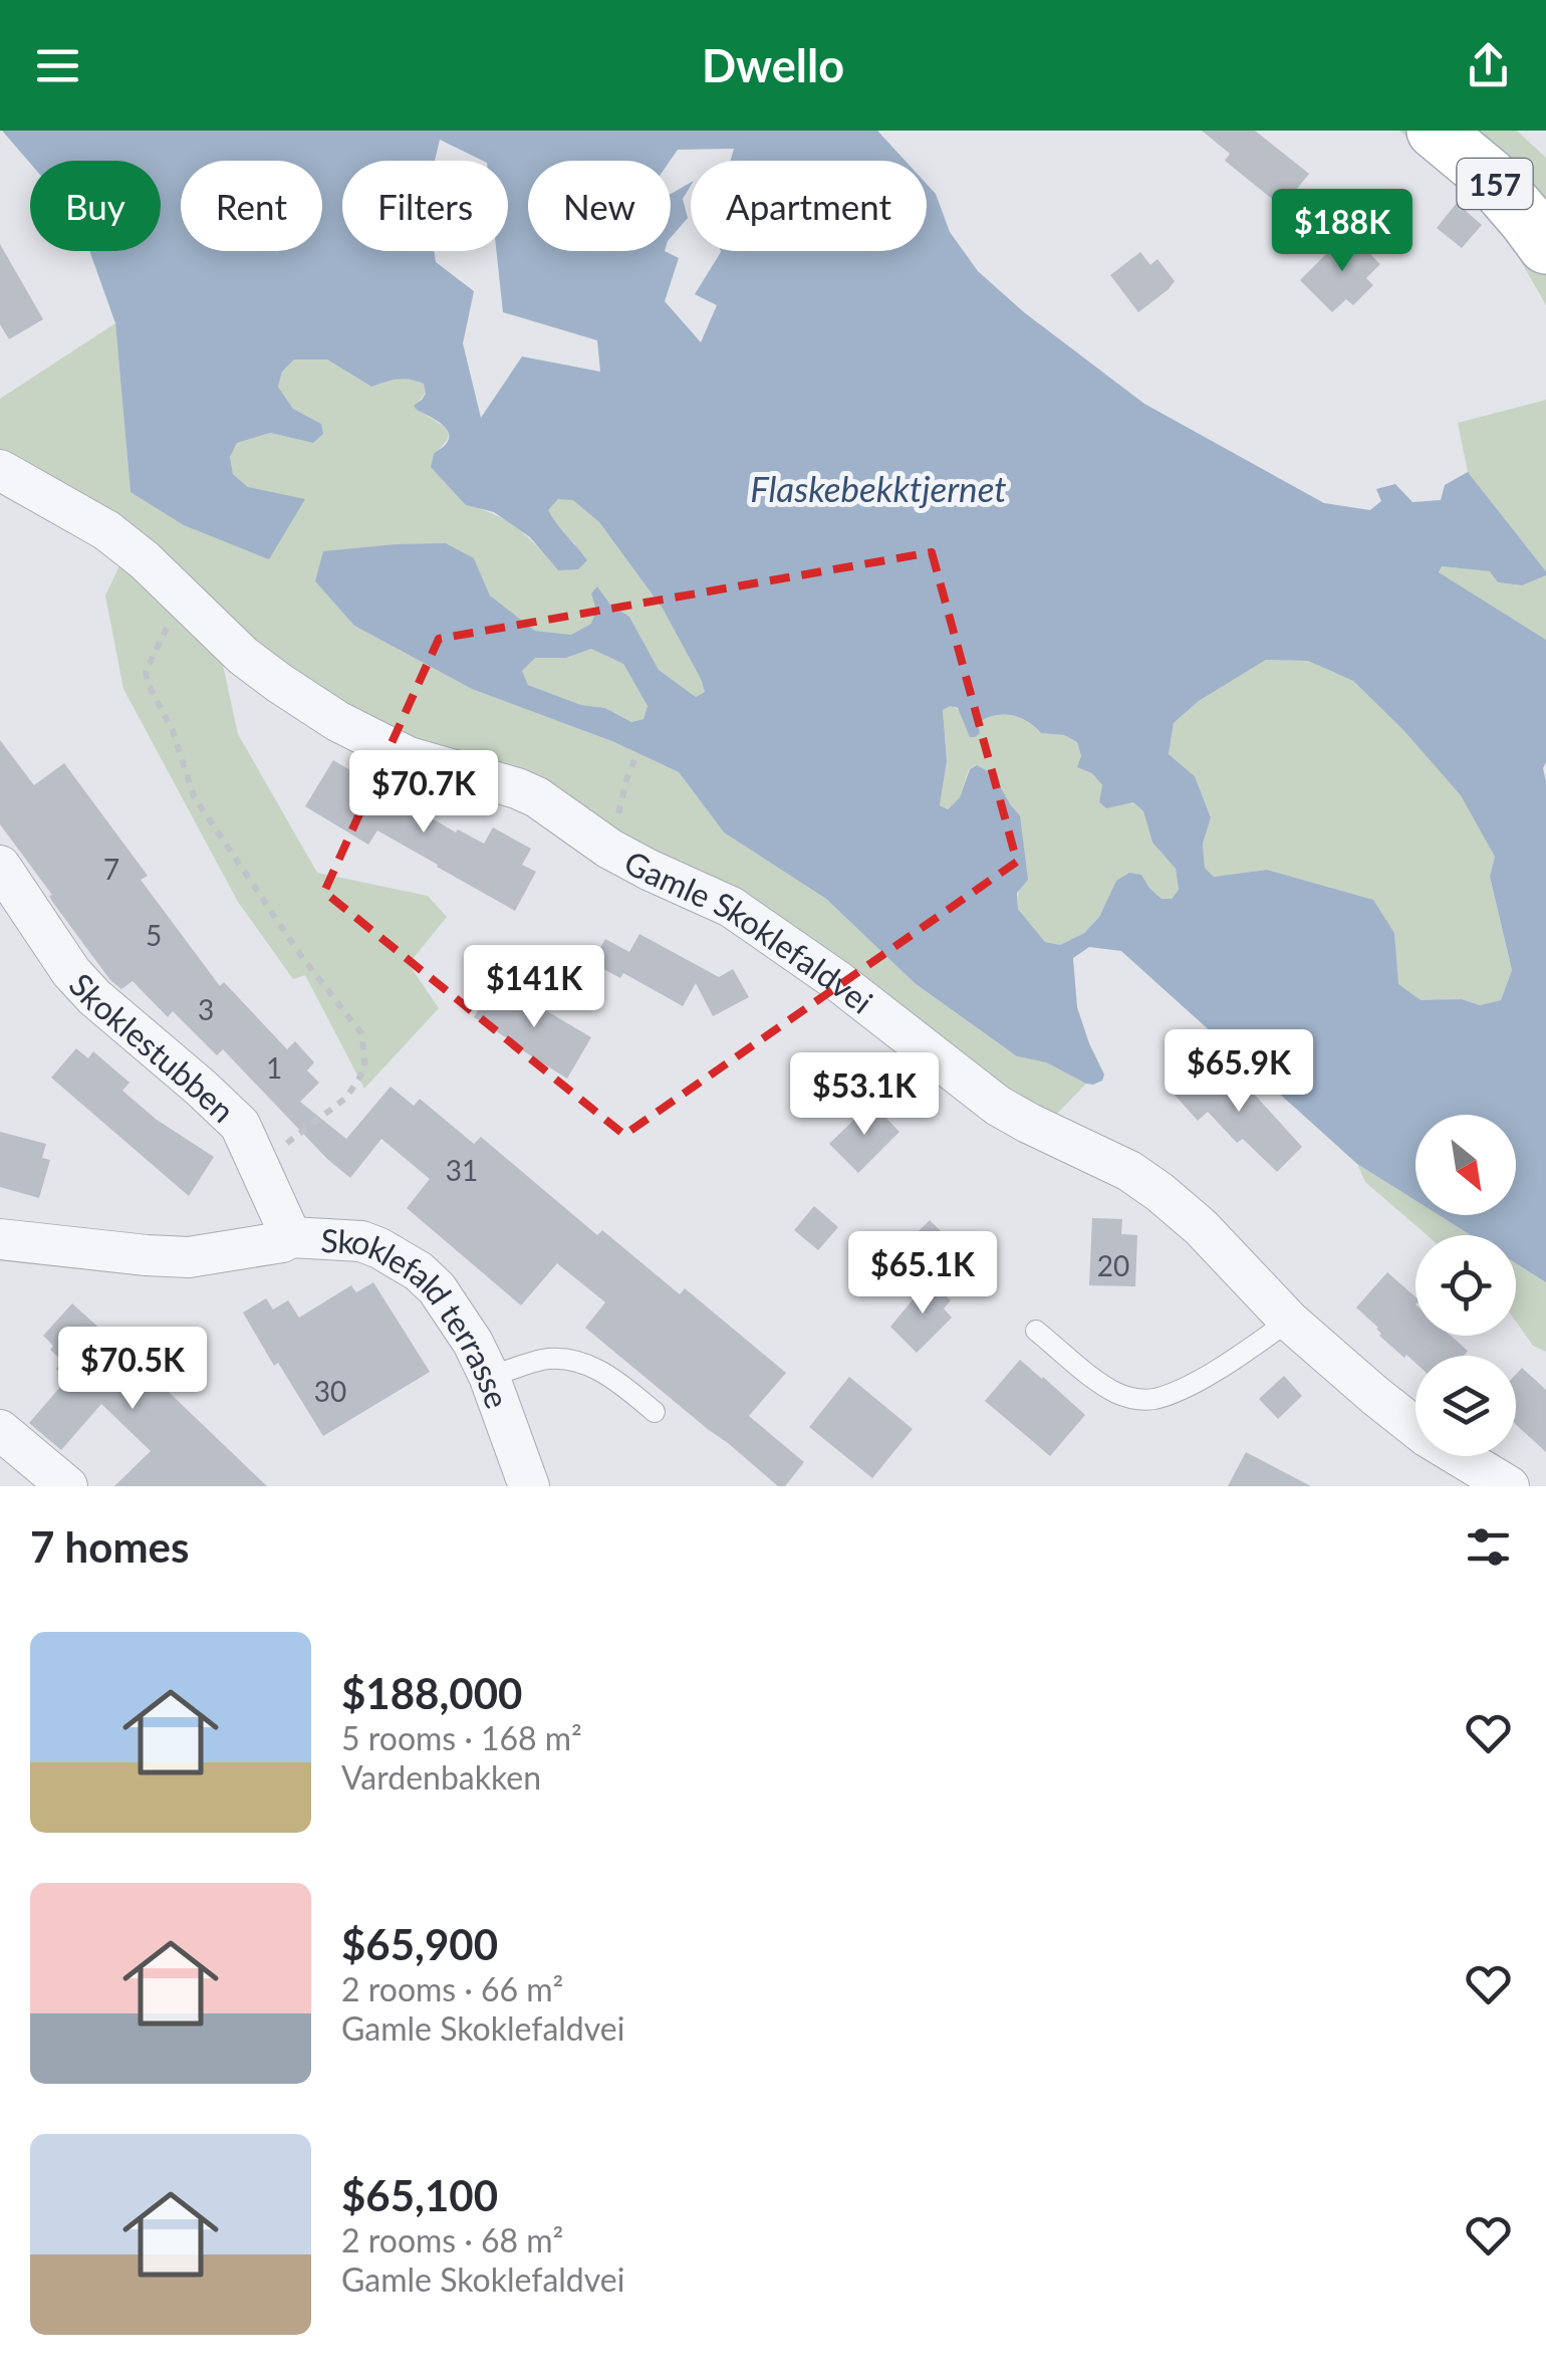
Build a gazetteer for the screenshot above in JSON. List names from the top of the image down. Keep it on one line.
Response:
{"streets":{"main road":["157"],"street":["Gamle Skoklefaldvei","Skoklestubben","Skoklefald terrasse"]},"crossings":[["Skoklestubben","Skoklefald terrasse"]],"water":["Flaskebekktjernet"],"house_numbers":["7","5","3","1","31","20","30"],"north":"bottom right","page":{"header":"Dwello","chip":["Buy","Rent","Filters","New","Apartment"],"price":["$188K","$70.7K","$141K","$65.9K","$53.1K","$65.1K","$70.5K"],"heading":"7 homes","list":[{"name":"$188,000","note":"5 rooms · 168 m² · Vardenbakken"},{"name":"$65,900","note":"2 rooms · 66 m² · Gamle Skoklefaldvei"},{"name":"$65,100","note":"2 rooms · 68 m² · Gamle Skoklefaldvei"}]}}
